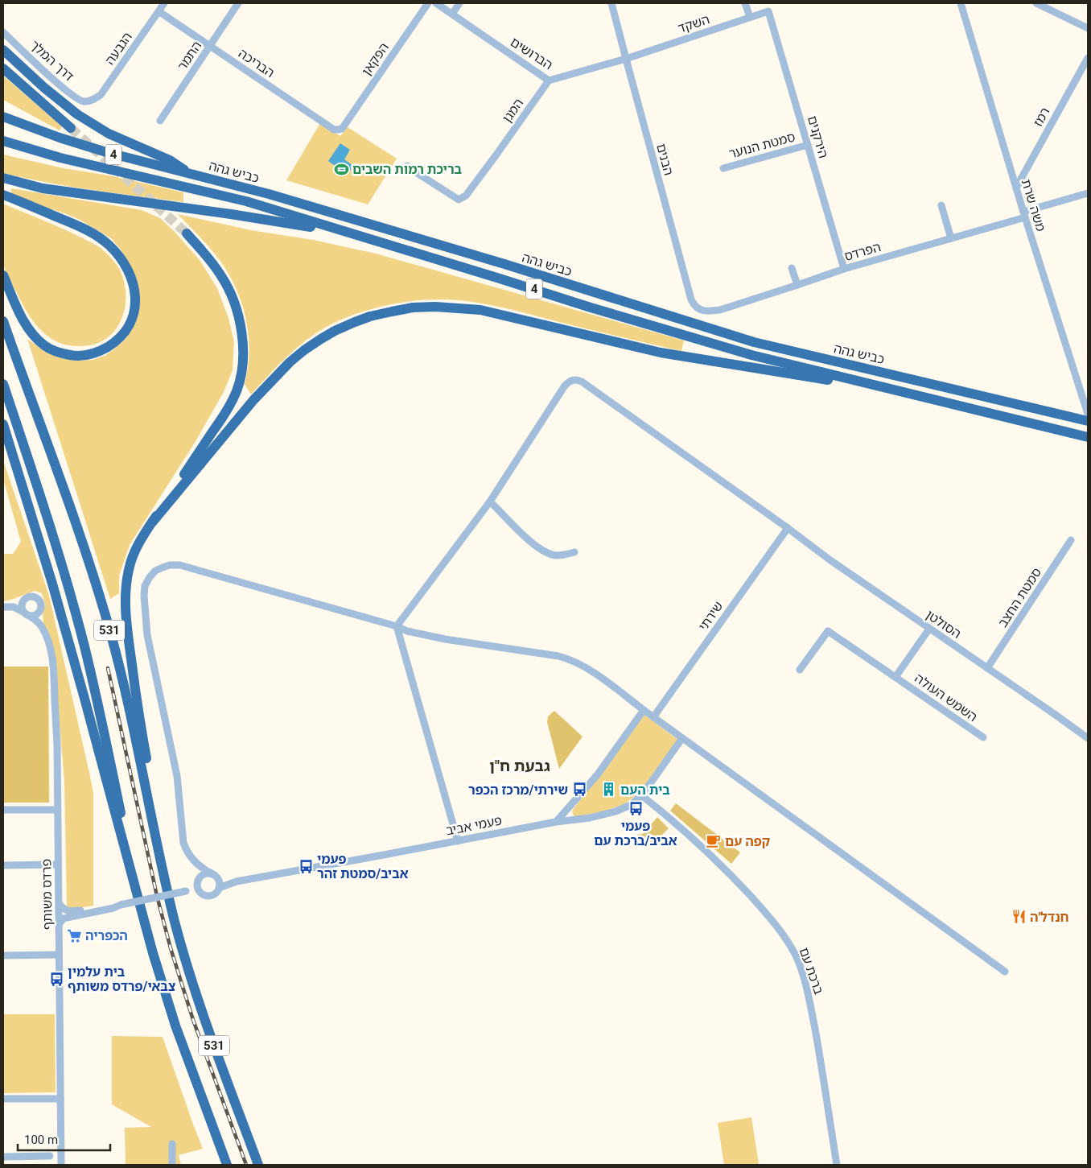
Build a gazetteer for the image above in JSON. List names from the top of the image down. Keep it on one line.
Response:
{"streets":{"highway":["4","כביש גהה","531"],"street":["השקד","הגבעה","הברושים","התמר","הפקאן","דרך המלך","הבריכה","המגן","רמז","הירקנים","סמטת הנוער","הבנים","משה שרת","הפרדס","סמטת החצב","שירתי","הסולטן","השמש העולה","פעמי אביב","פרדס משותף","ברכת עם"]},"crossings":[["השקד","הברושים"],["השקד","הירקנים"],["השקד","הבנים"],["הגבעה","דרך המלך"],["הגבעה","הבריכה"],["הברושים","המגן"],["הברושים","הבנים"],["התמר","הבריכה"],["הפקאן","הבריכה"],["רמז","משה שרת"],["הירקנים","סמטת הנוער"],["הירקנים","הפרדס"],["הבנים","הפרדס"],["משה שרת","הפרדס"],["סמטת החצב","הסולטן"],["שירתי","הסולטן"],["הסולטן","השמש העולה"],["פעמי אביב","ברכת עם"]],"districts":["גבעת ח\"ן"],"places":{"sports":["בריכת רמות השבים"],"bus stop":["שירתי/מרכז הכפר","פעמי אביב/ברכת עם","פעמי אביב/סמטת זהר","בית עלמין צבאי/פרדס משותף"],"building":["בית העם"],"cafe":["קפה עם"],"restaurant":["חנדל'ה"],"supermarket":["הכפריה"]},"scale_bar":"100 m"}
